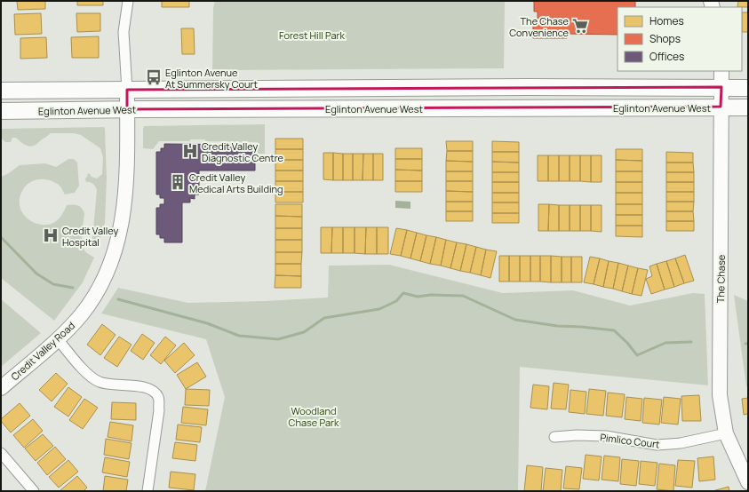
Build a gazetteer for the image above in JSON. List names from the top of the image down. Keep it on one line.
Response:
{"streets":{"main road":["Eglinton Avenue West"],"street":["The Chase","Credit Valley Road","Pimlico Court"]},"crossings":[["Eglinton Avenue West","The Chase"],["Eglinton Avenue West","Credit Valley Road"],["The Chase","Pimlico Court"]],"parks":["Forest Hill Park","Woodland Chase Park"],"places":{"supermarket":["The Chase Convenience"],"bus stop":["Eglinton Avenue At Summersky Court"],"hospital":["Credit Valley Diagnostic Centre","Credit Valley Hospital"],"building":["Credit Valley Medical Arts Building"]},"legend":["Homes","Shops","Offices"]}
